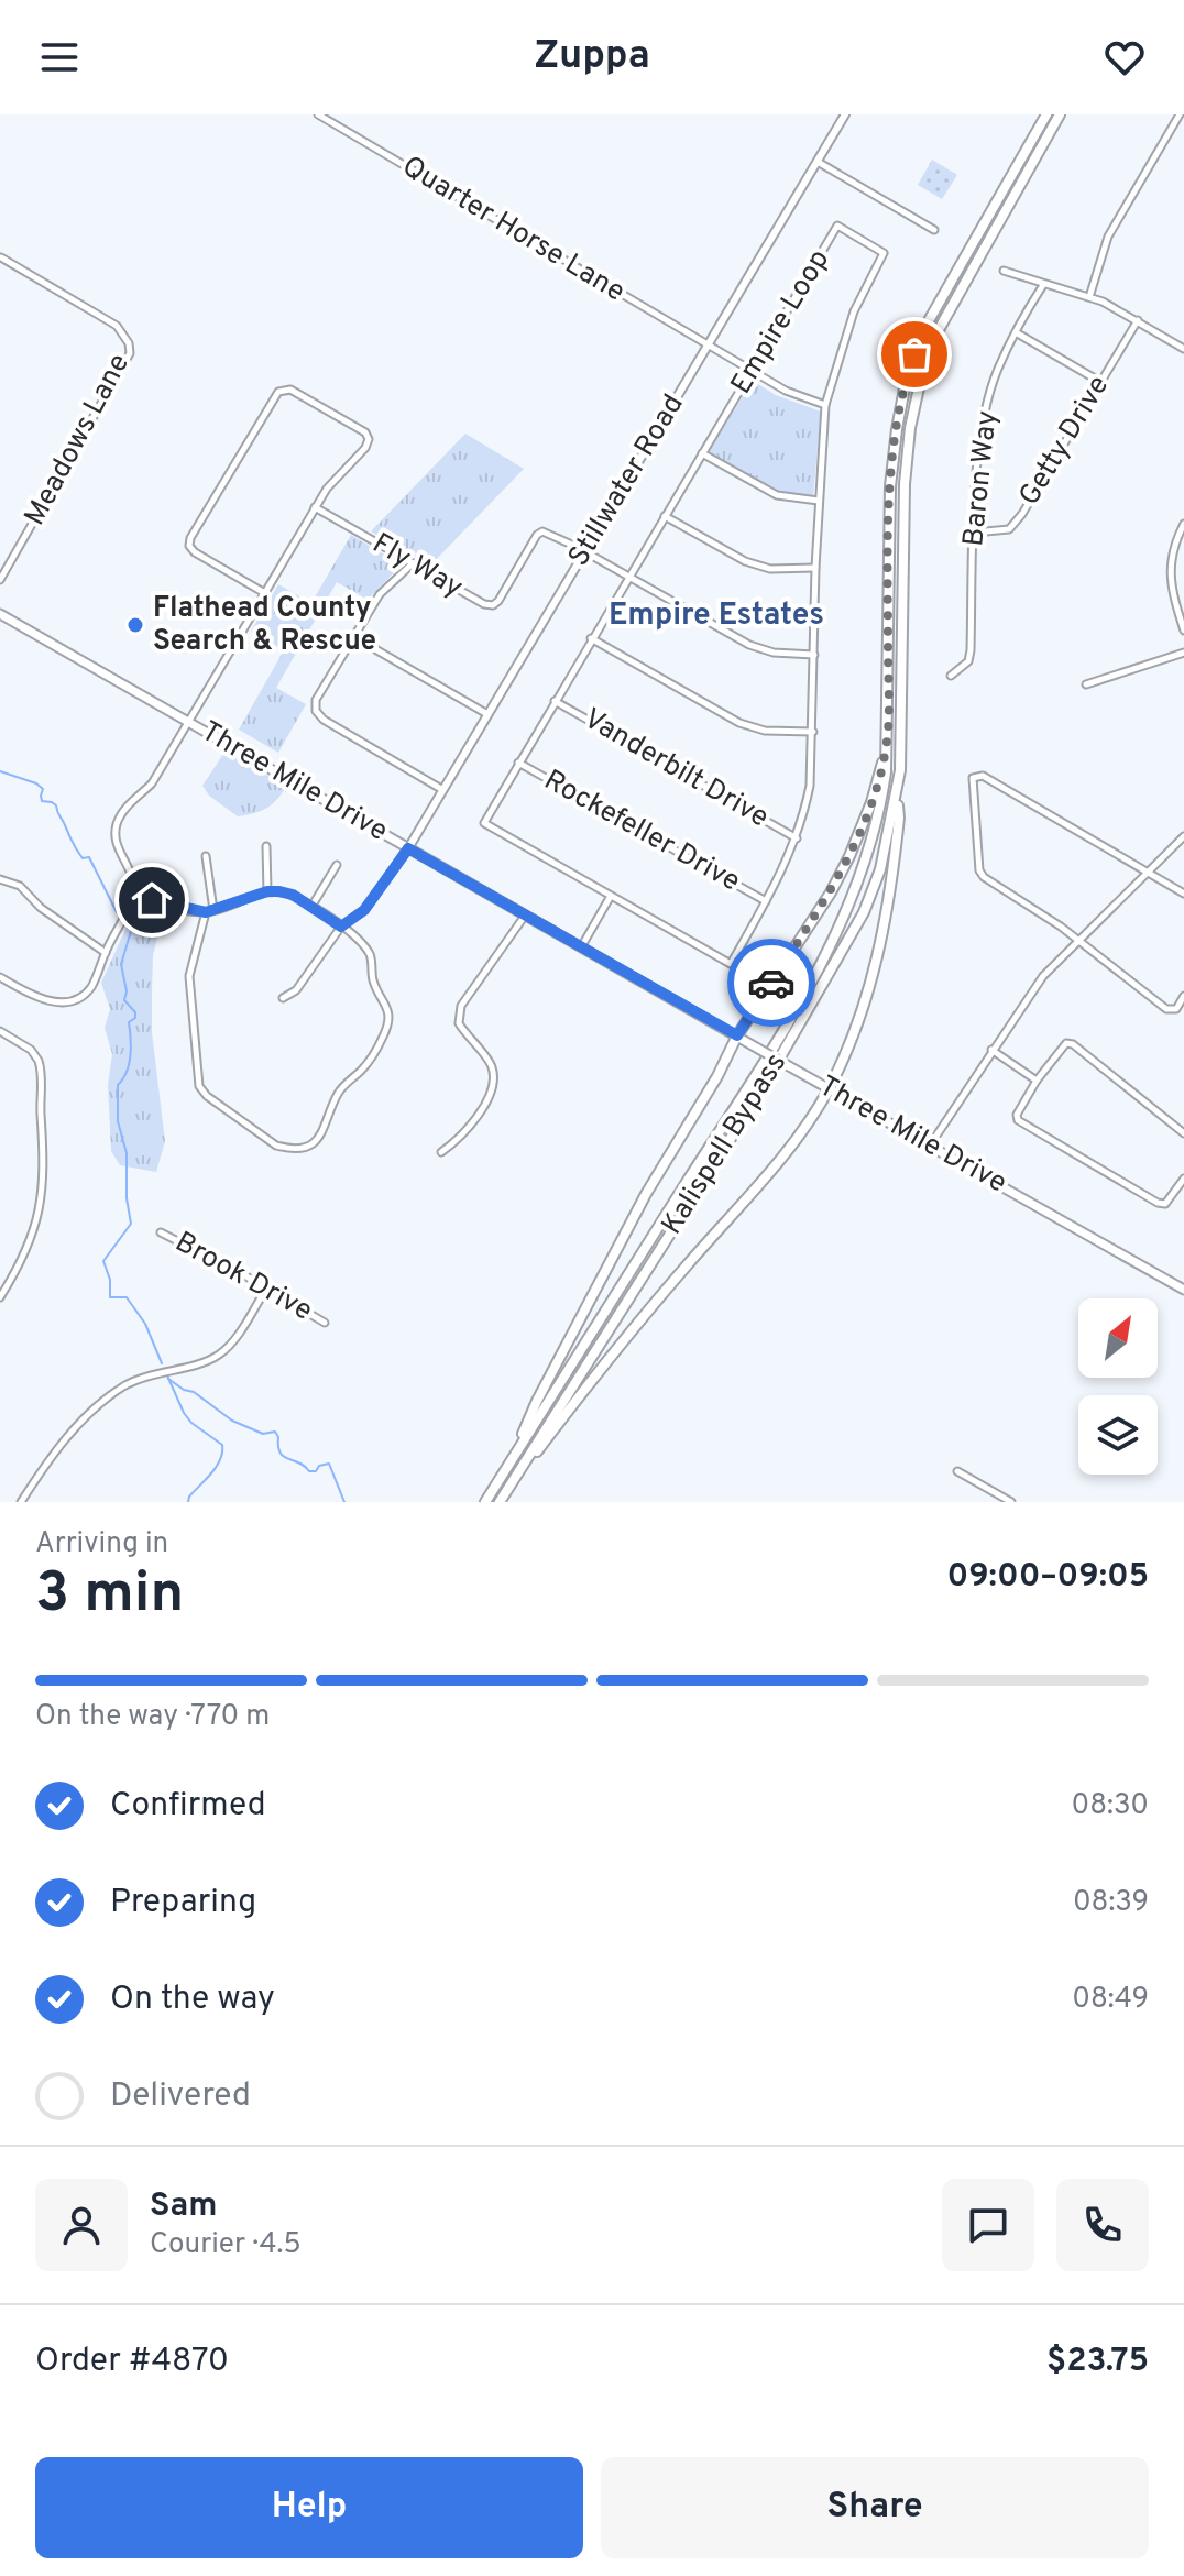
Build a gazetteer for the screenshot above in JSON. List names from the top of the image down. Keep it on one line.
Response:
{"streets":{"highway":["Kalispell Bypass"],"main road":["Three Mile Drive"],"street":["Quarter Horse Lane","Empire Loop","Meadows Lane","Getty Drive","Baron Way","Stillwater Road","Fly Way","Vanderbilt Drive","Rockefeller Drive","Brook Drive"]},"crossings":[["Quarter Horse Lane","Empire Loop"],["Quarter Horse Lane","Stillwater Road"],["Empire Loop","Vanderbilt Drive"],["Empire Loop","Rockefeller Drive"],["Getty Drive","Baron Way"],["Stillwater Road","Fly Way"],["Stillwater Road","Three Mile Drive"]],"districts":["Empire Estates"],"places":["Flathead County Search & Rescue"],"north":"top right","page":{"header":"Zuppa","heading":["3 min","Arriving in","09:00–09:05"],"panel":["Sam","Courier · 4.5","Order #4870","$23.75"],"bar":"On the way · 770 m","list":[["Confirmed","08:30"],["Preparing","08:39"],["On the way","08:49"],"Delivered"],"buttons":["Help","Share"]}}
